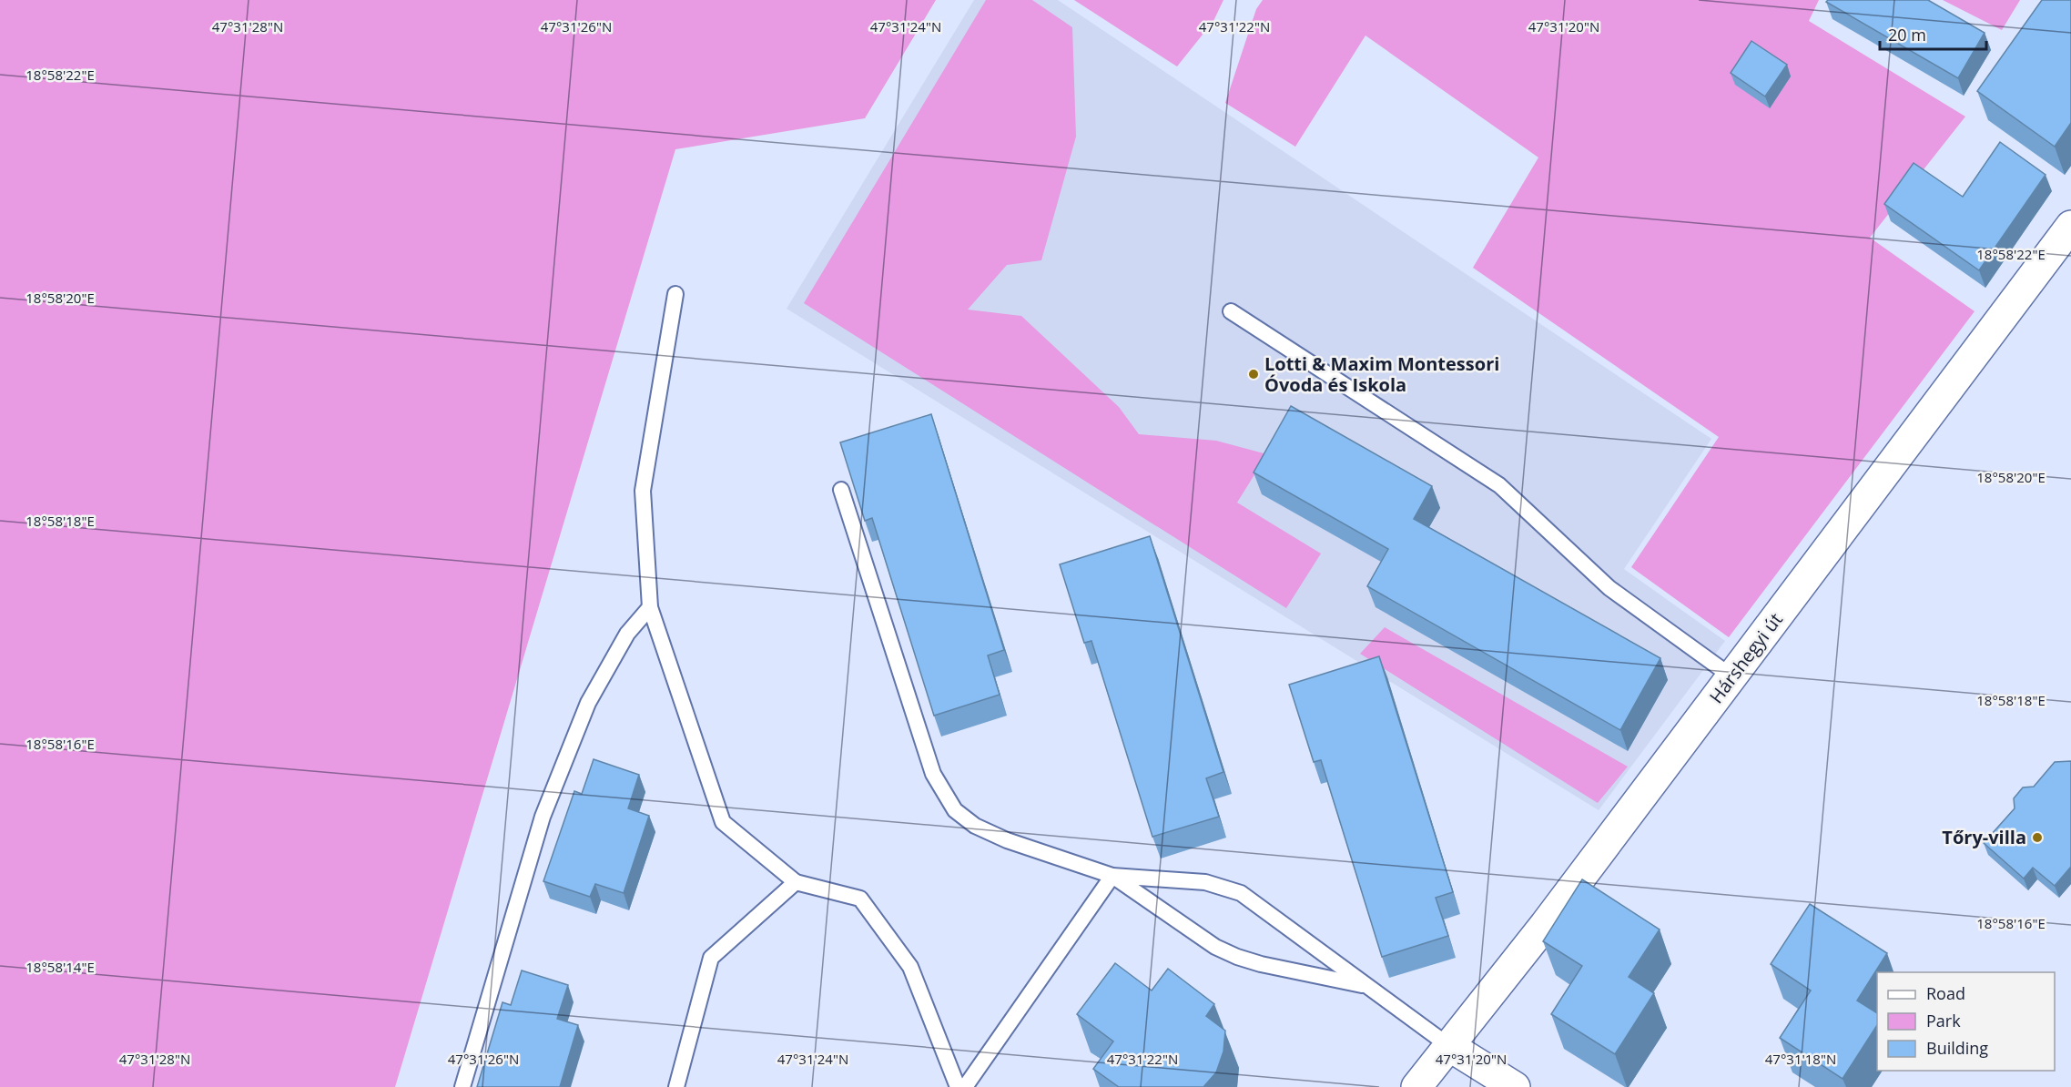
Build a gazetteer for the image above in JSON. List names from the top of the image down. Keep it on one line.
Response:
{"streets":{"street":["Hárshegyi út"]},"places":["Lotti & Maxim Montessori Óvoda és Iskola","Tőry-villa"],"legend":["Road","Park","Building"],"scale_bar":"20 m","coordinates":["47°31'28\"N","47°31'26\"N","47°31'24\"N","47°31'22\"N","47°31'20\"N","18°58'22\"E","18°58'20\"E","18°58'18\"E","18°58'16\"E","18°58'14\"E","47°31'18\"N"]}
